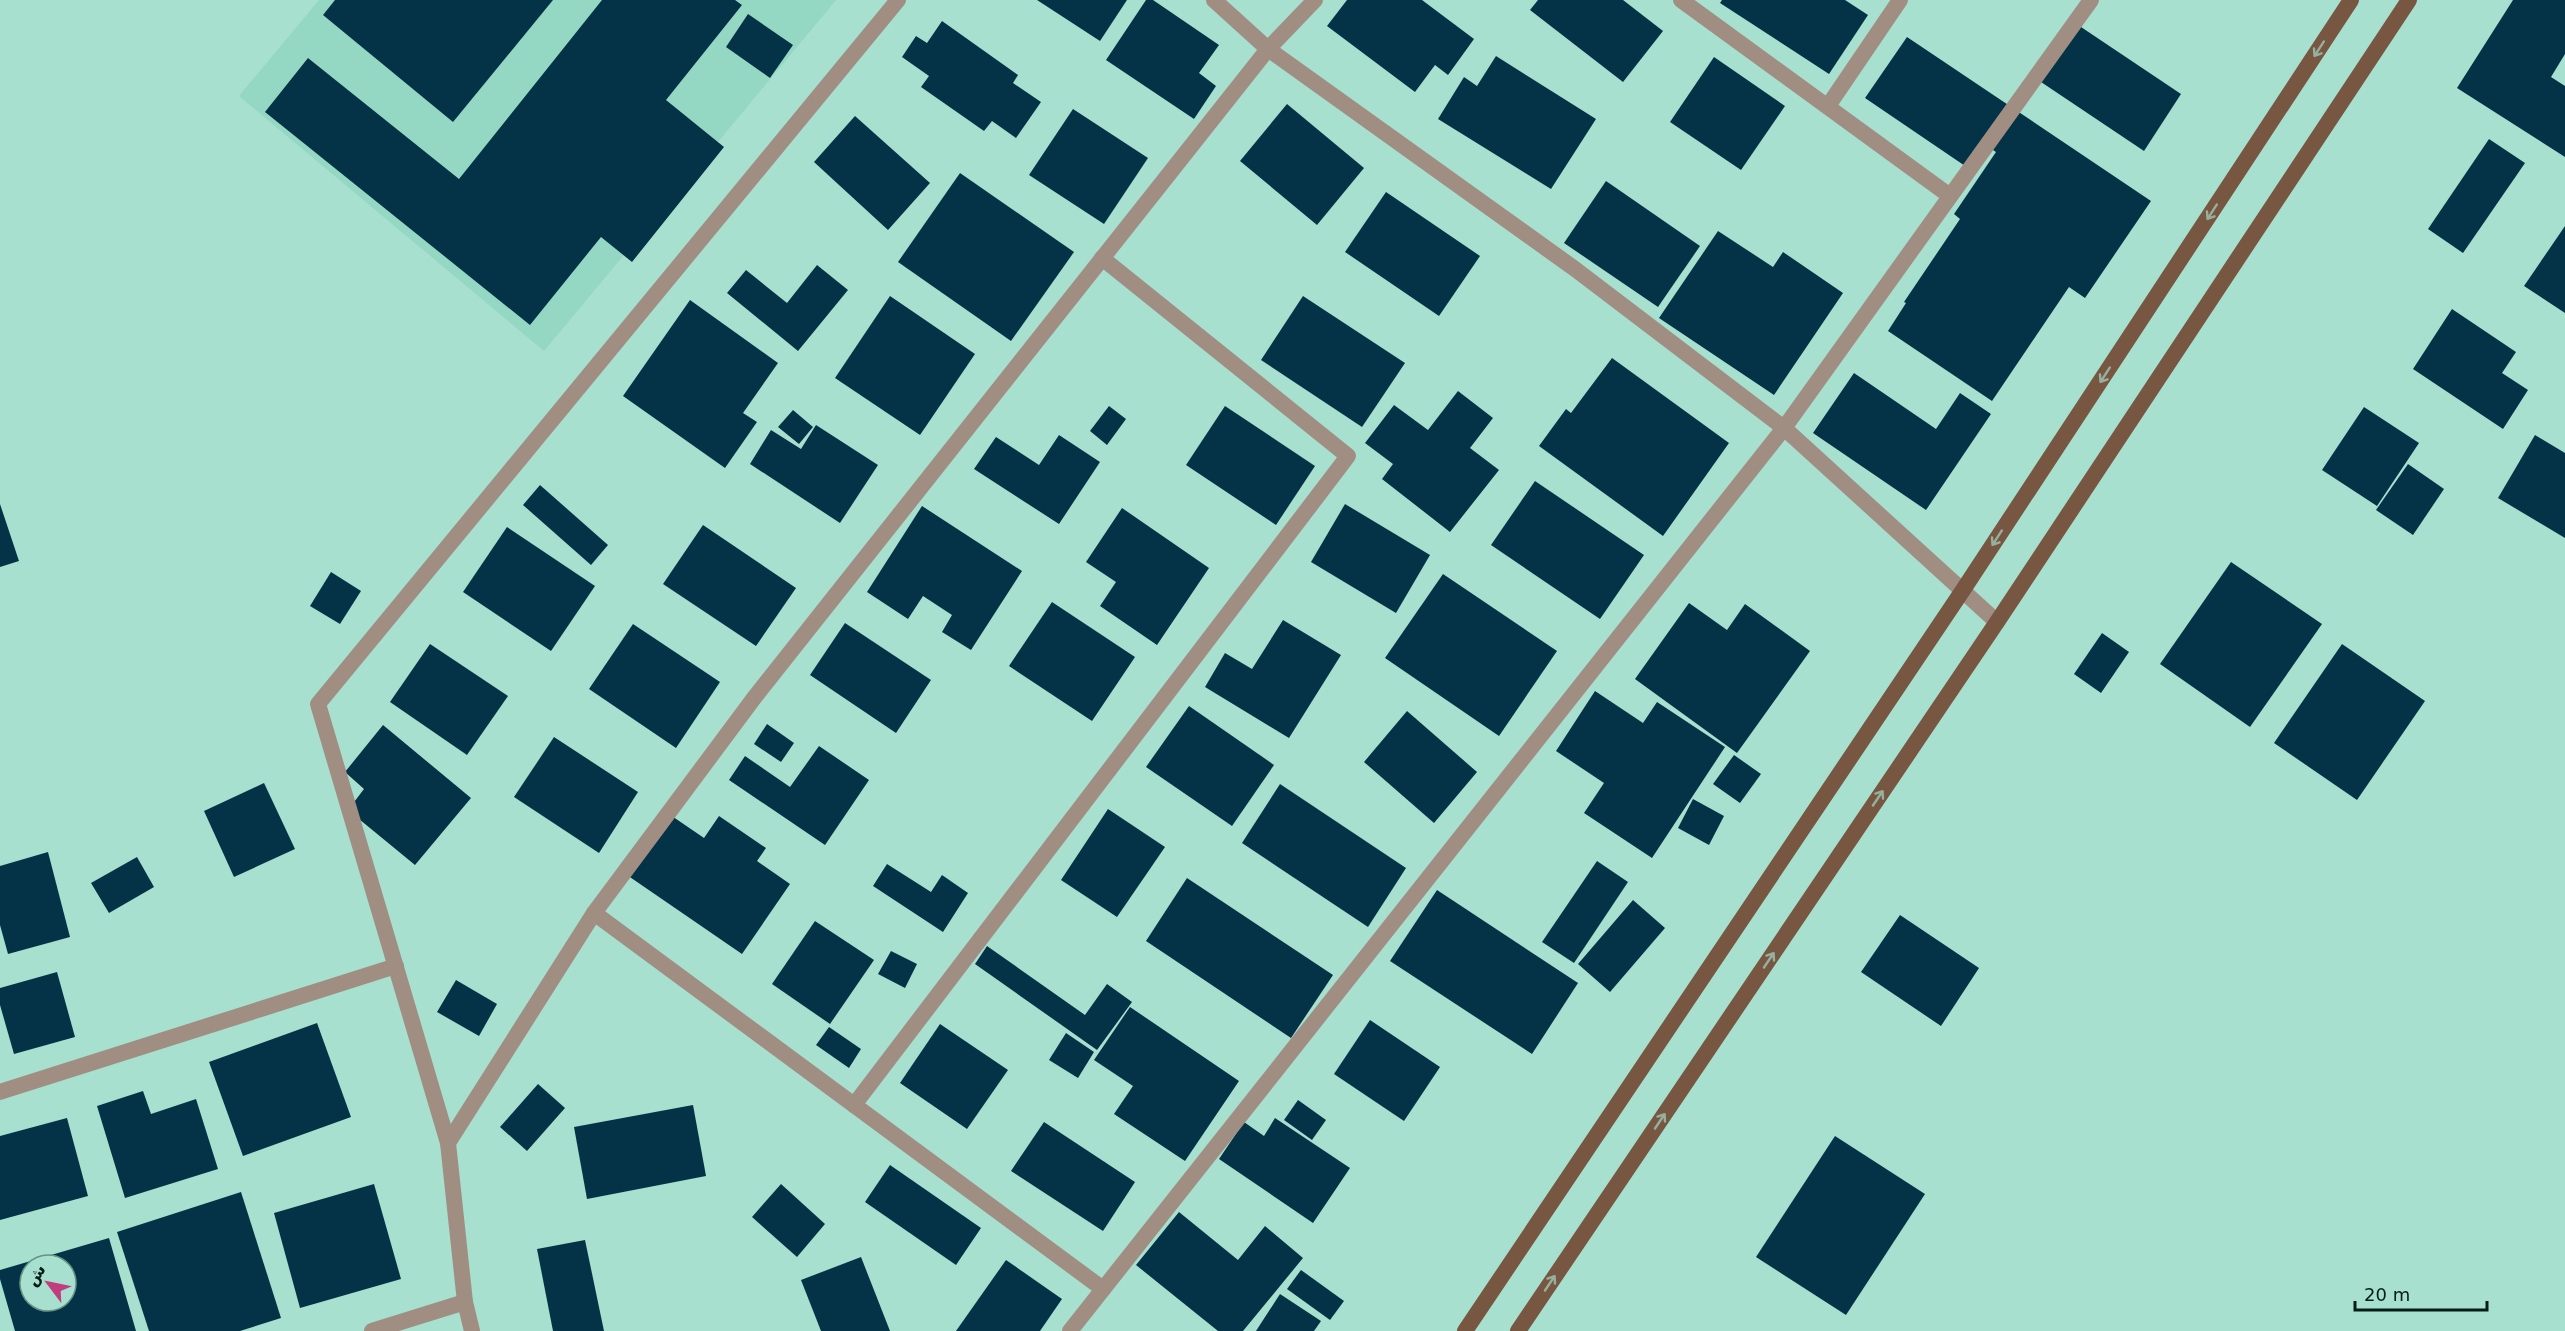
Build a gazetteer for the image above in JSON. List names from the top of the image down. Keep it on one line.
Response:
{"scale_bar":"20 m","north":"top left"}
